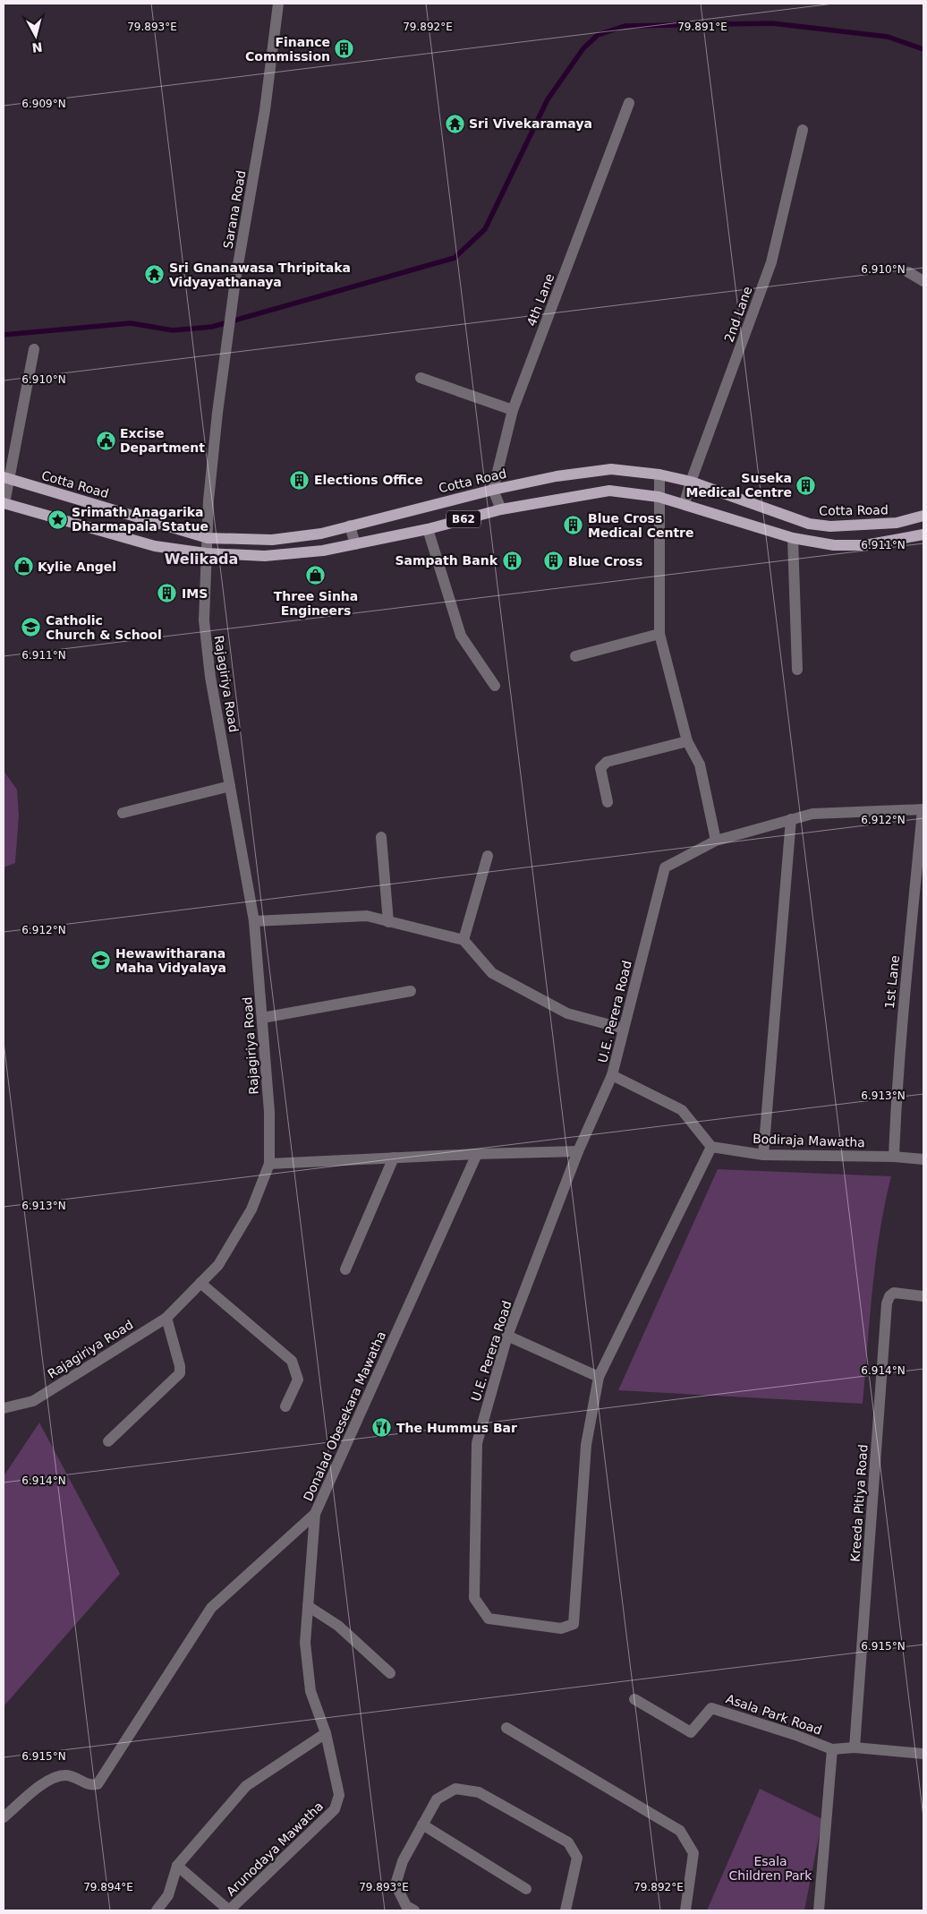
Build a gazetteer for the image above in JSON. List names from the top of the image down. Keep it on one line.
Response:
{"streets":{"main road":["Cotta Road","B62"],"street":["Sarana Road","4th Lane","2nd Lane","Rajagiriya Road","1st Lane","U.E. Perera Road","Bodiraja Mawatha","Donalad Obesekara Mawatha","Kreeda Pitiya Road","Asala Park Road","Arunodaya Mawatha"]},"crossings":[["Sarana Road","Cotta Road"],["Sarana Road","B62"],["Sarana Road","Rajagiriya Road"],["4th Lane","Cotta Road"],["2nd Lane","Cotta Road"],["2nd Lane","B62"],["B62","Rajagiriya Road"],["1st Lane","U.E. Perera Road"],["1st Lane","Bodiraja Mawatha"],["U.E. Perera Road","Bodiraja Mawatha"],["Donalad Obesekara Mawatha","Arunodaya Mawatha"],["Kreeda Pitiya Road","Asala Park Road"]],"districts":["Welikada"],"parks":["Esala Children Park"],"places":{"building":["Finance Commission","Elections Office","Suseka Medical Centre","Blue Cross Medical Centre","Sampath Bank","Blue Cross","IMS"],"temple":["Sri Vivekaramaya","Sri Gnanawasa Thripitaka Vidyayathanaya"],"public building":["Excise Department"],"place":["Srimath Anagarika Dharmapala Statue"],"shop":["Kylie Angel","Three Sinha Engineers"],"school or university":["Catholic Church & School","Hewawitharana Maha Vidyalaya"],"restaurant":["The Hummus Bar"]},"north":"bottom","coordinates":["79.893°E","79.892°E","79.891°E","6.909°N","6.910°N","6.911°N","6.912°N","6.913°N","6.914°N","6.915°N","79.894°E"]}
